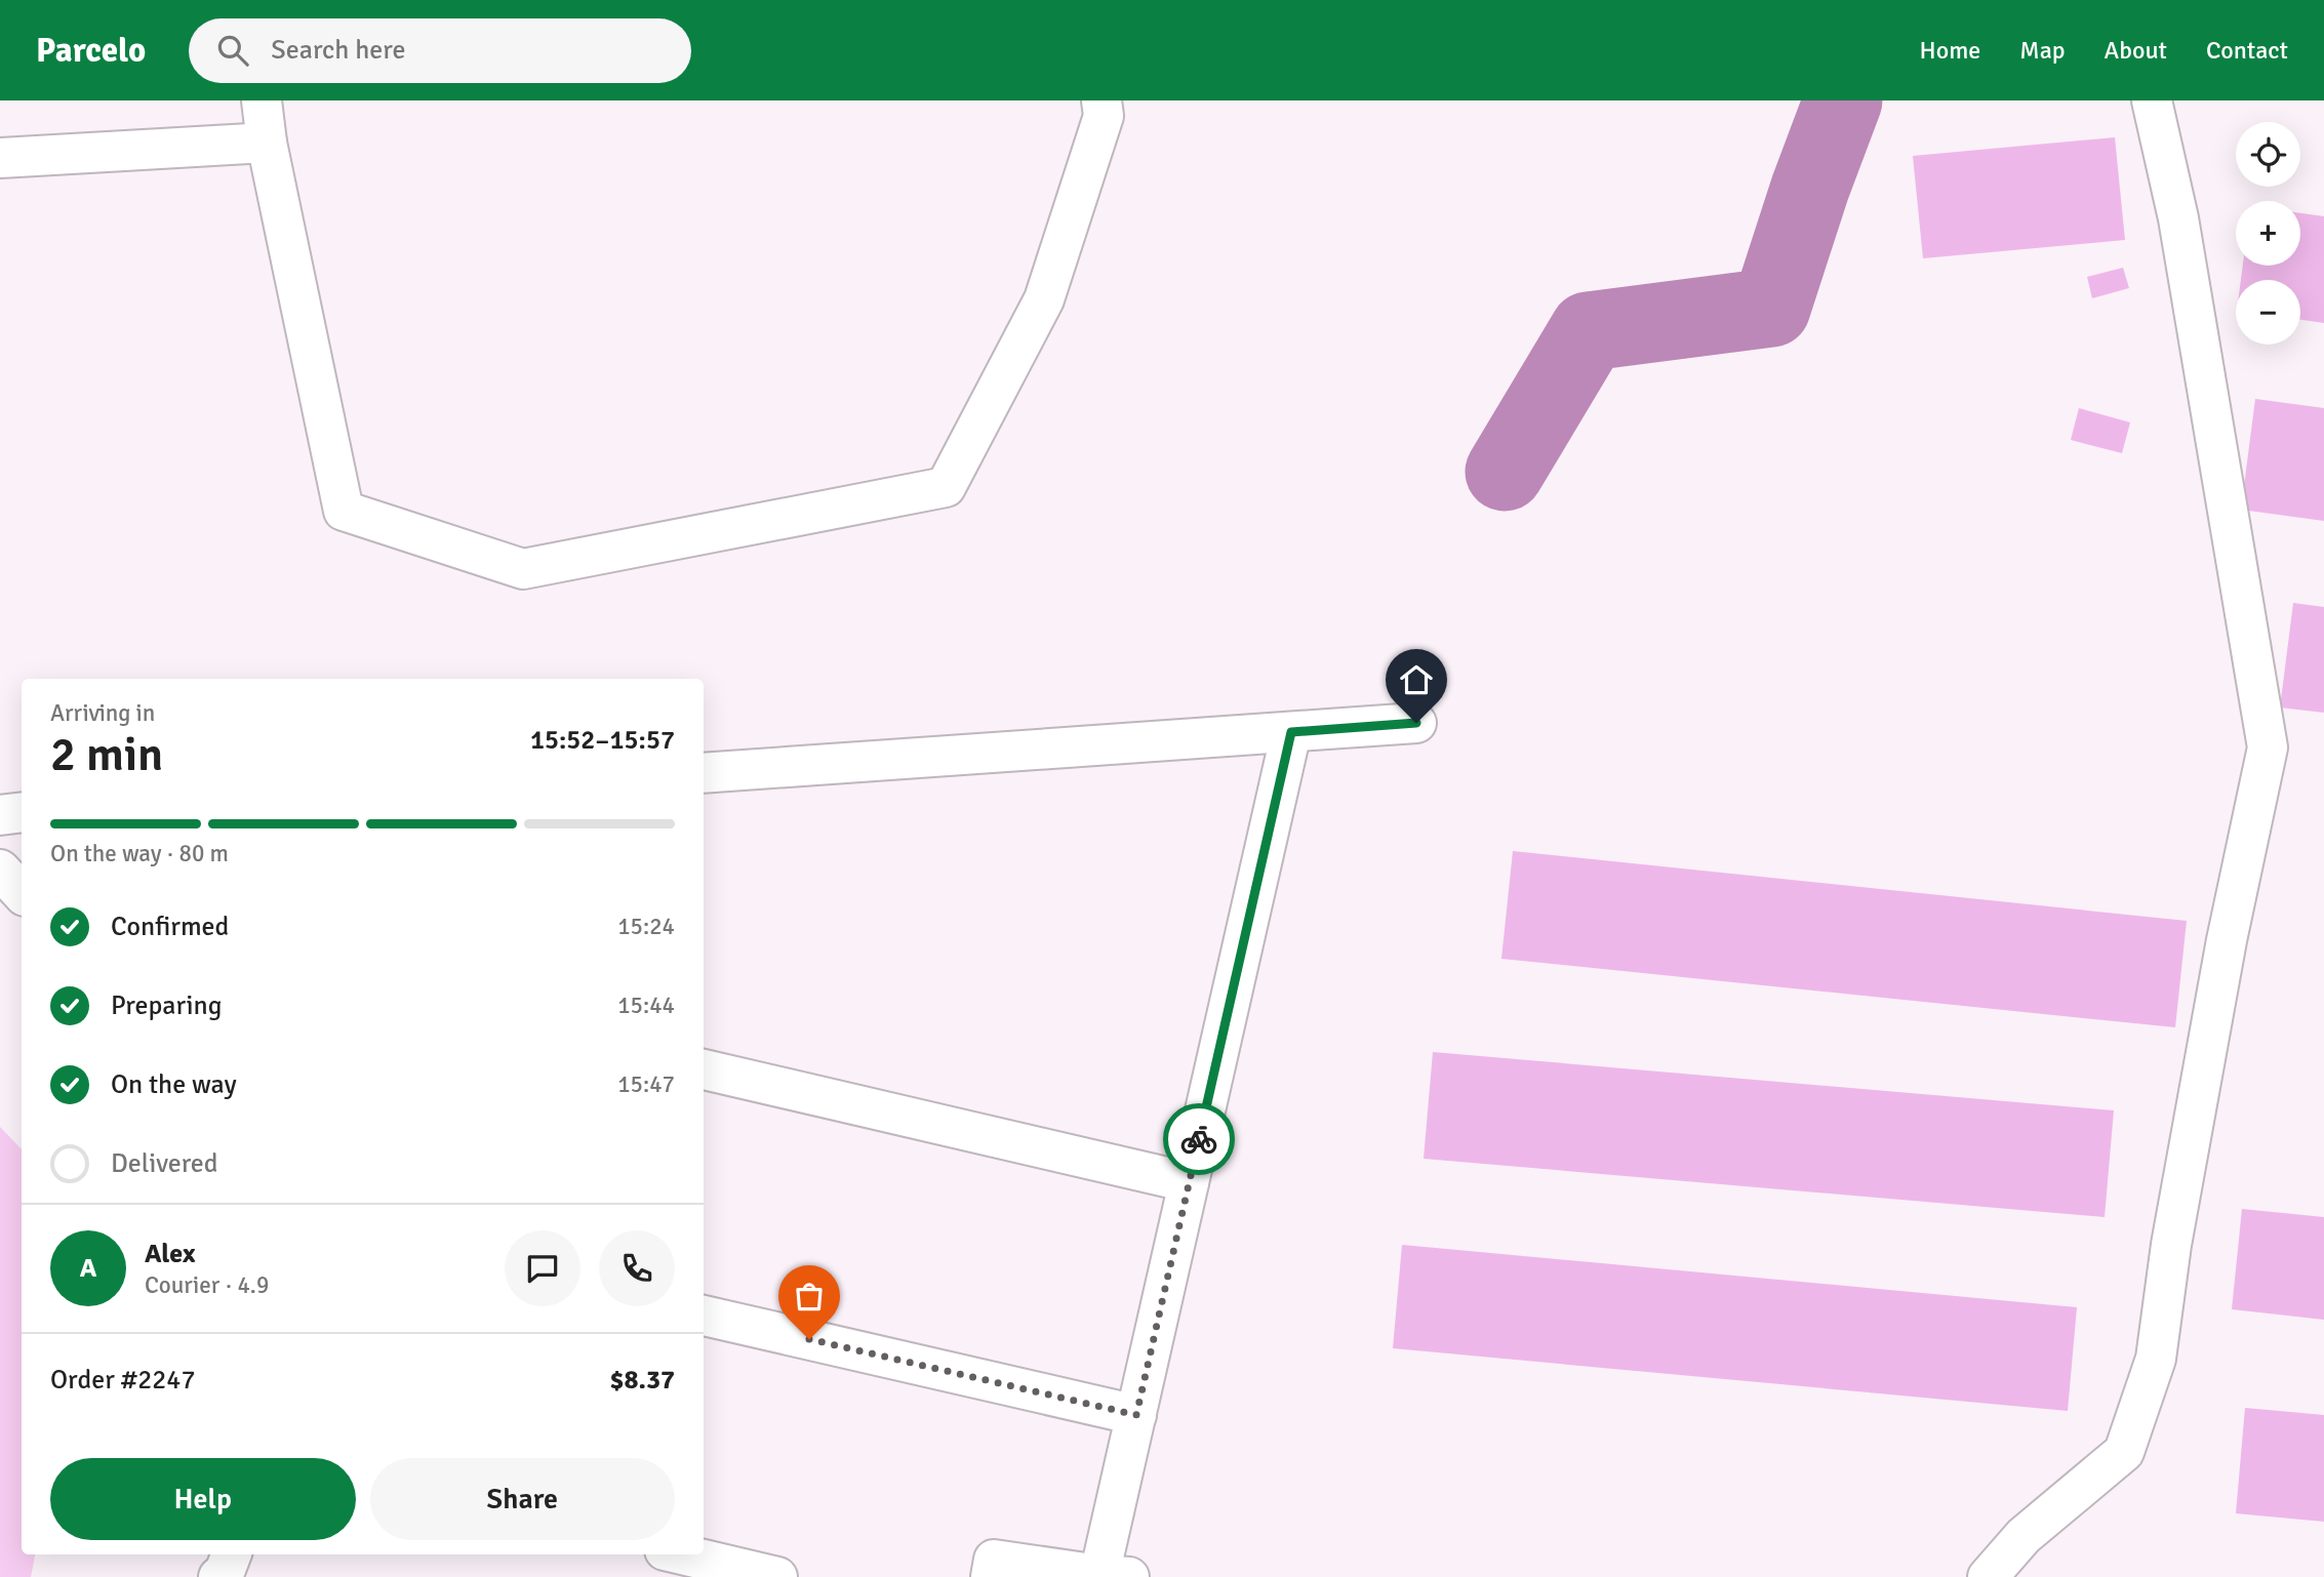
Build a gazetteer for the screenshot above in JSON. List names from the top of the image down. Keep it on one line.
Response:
{"page":{"header":"Parcelo","search":"Search here","nav":["Home","Map","About","Contact"],"map_buttons":["+","−"],"heading":["2 min","Arriving in","15:52–15:57"],"panel":["Alex","Courier · 4.9","Order #2247","$8.37"],"bar":"On the way · 80 m","list":[["Confirmed","15:24"],["Preparing","15:44"],["On the way","15:47"],"Delivered"],"round":"A","buttons":["Help","Share"]}}
